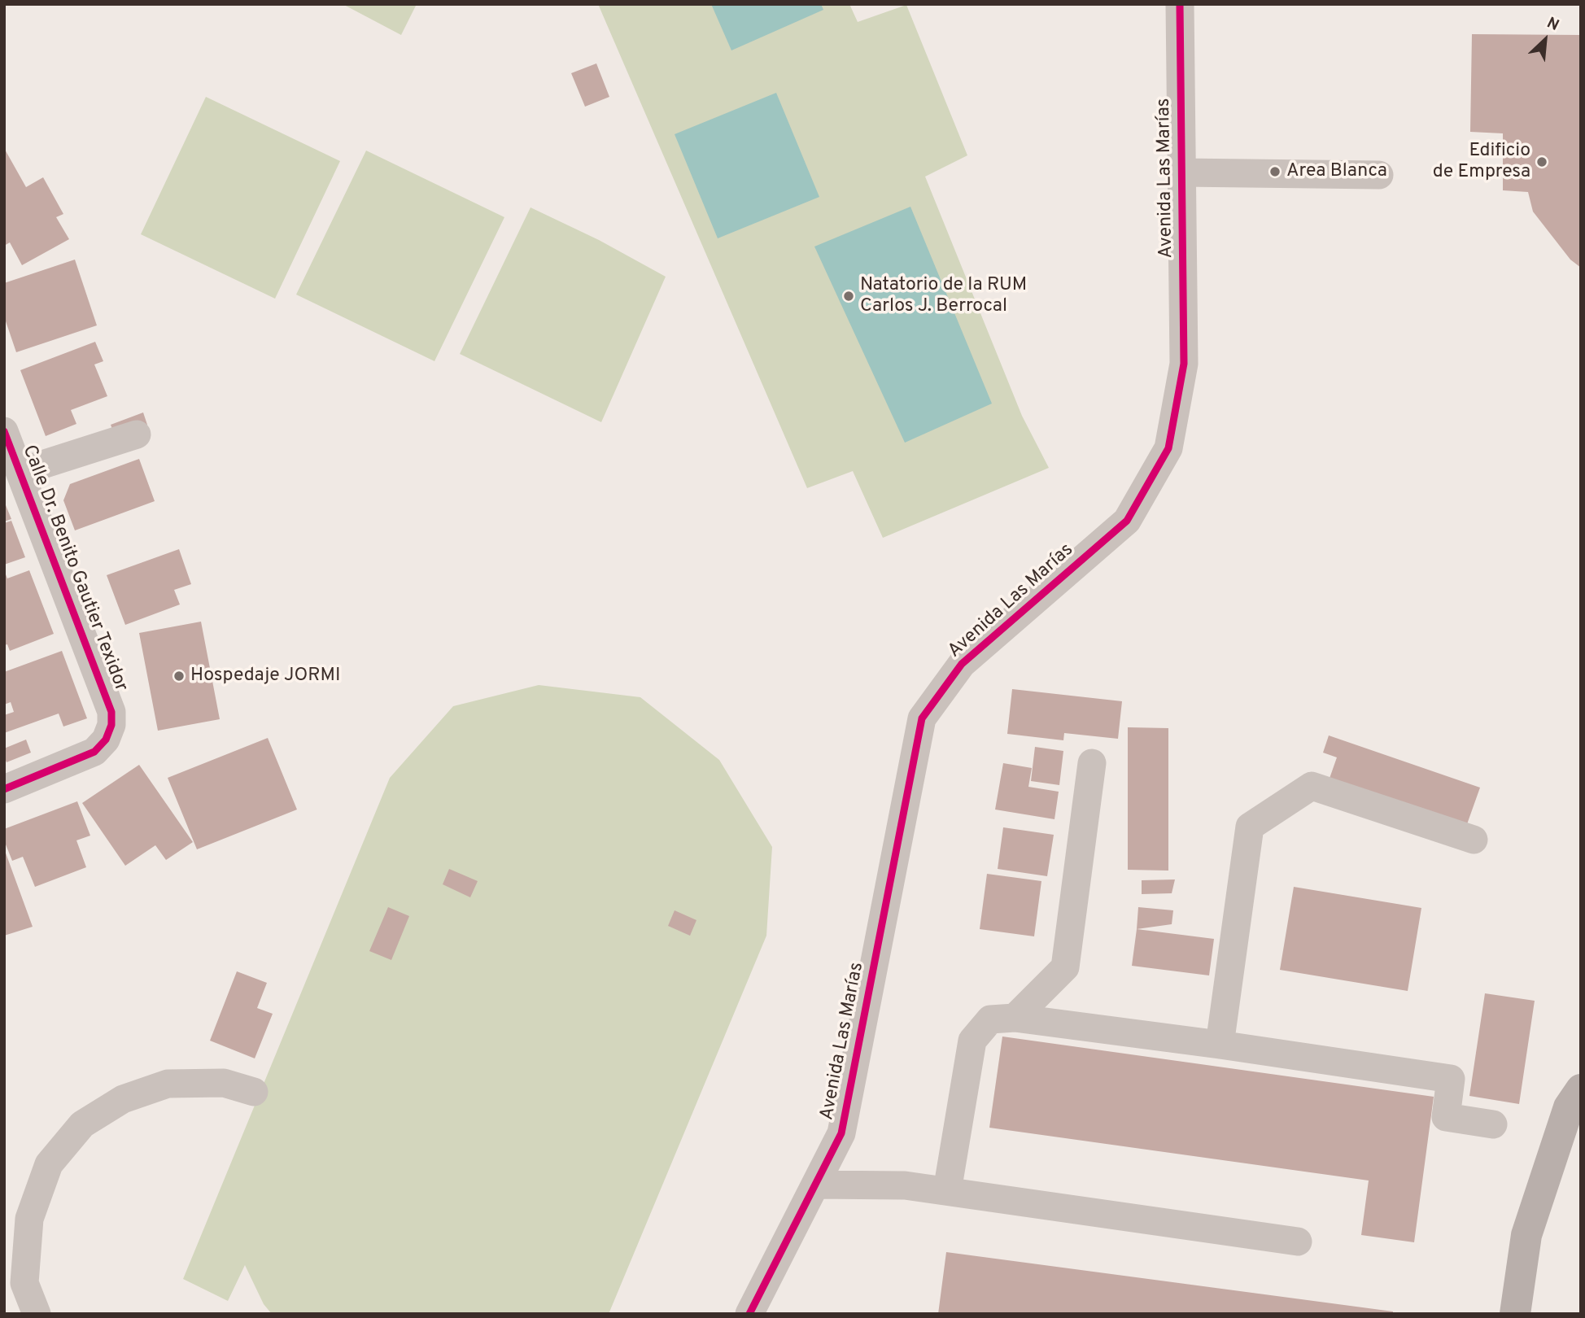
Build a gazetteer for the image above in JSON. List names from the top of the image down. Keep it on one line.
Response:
{"streets":{"street":["Avenida Las Marías","Calle Dr. Benito Gautier Texidor"]},"places":["Edificio de Empresa","Area Blanca","Natatorio de la RUM Carlos J. Berrocal","Hospedaje JORMI"],"north":"top right"}
